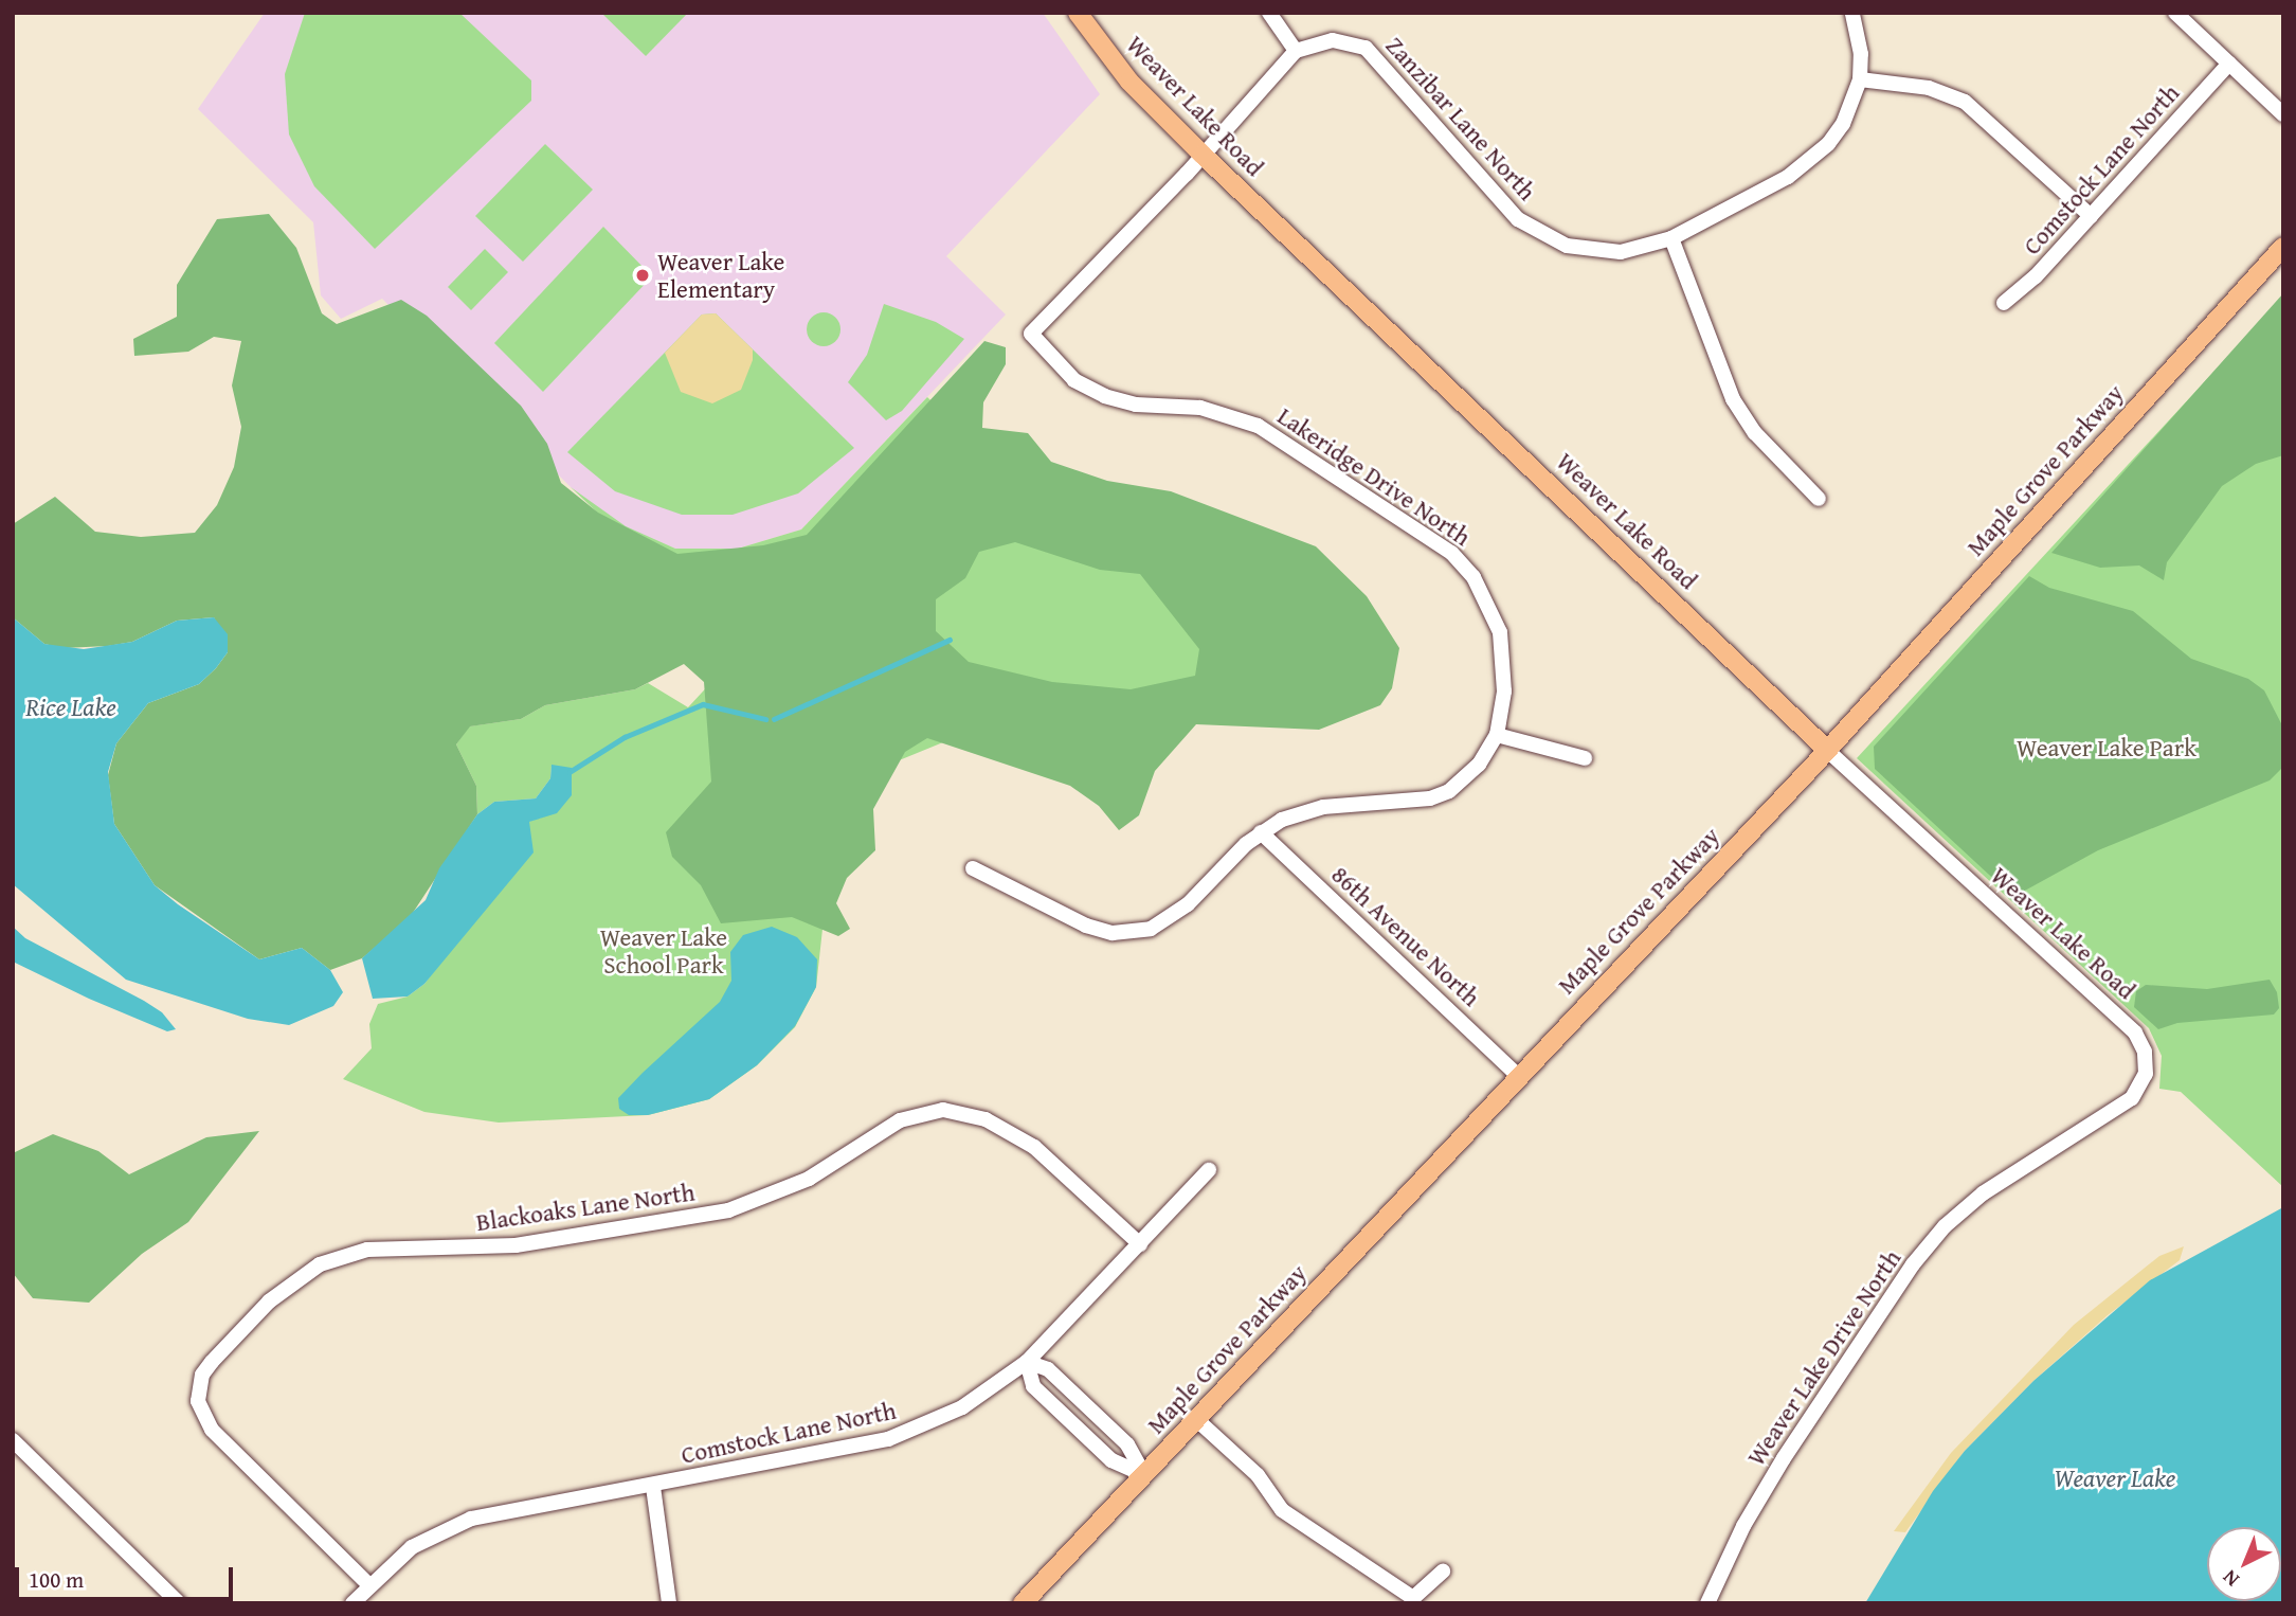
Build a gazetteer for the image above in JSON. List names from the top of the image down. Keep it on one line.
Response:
{"streets":{"main road":["Weaver Lake Road","Maple Grove Parkway"],"street":["Zanzibar Lane North","Comstock Lane North","Lakeridge Drive North","86th Avenue North","Blackoaks Lane North","Weaver Lake Drive North"]},"crossings":[["Weaver Lake Road","Maple Grove Parkway"],["Weaver Lake Road","Lakeridge Drive North"],["Weaver Lake Road","Weaver Lake Drive North"],["Comstock Lane North","Blackoaks Lane North"],["Maple Grove Parkway","86th Avenue North"],["Lakeridge Drive North","86th Avenue North"]],"water":["Rice Lake","Weaver Lake"],"parks":["Weaver Lake Park","Weaver Lake School Park"],"places":["Weaver Lake Elementary"],"scale_bar":"100 m","north":"bottom left"}
